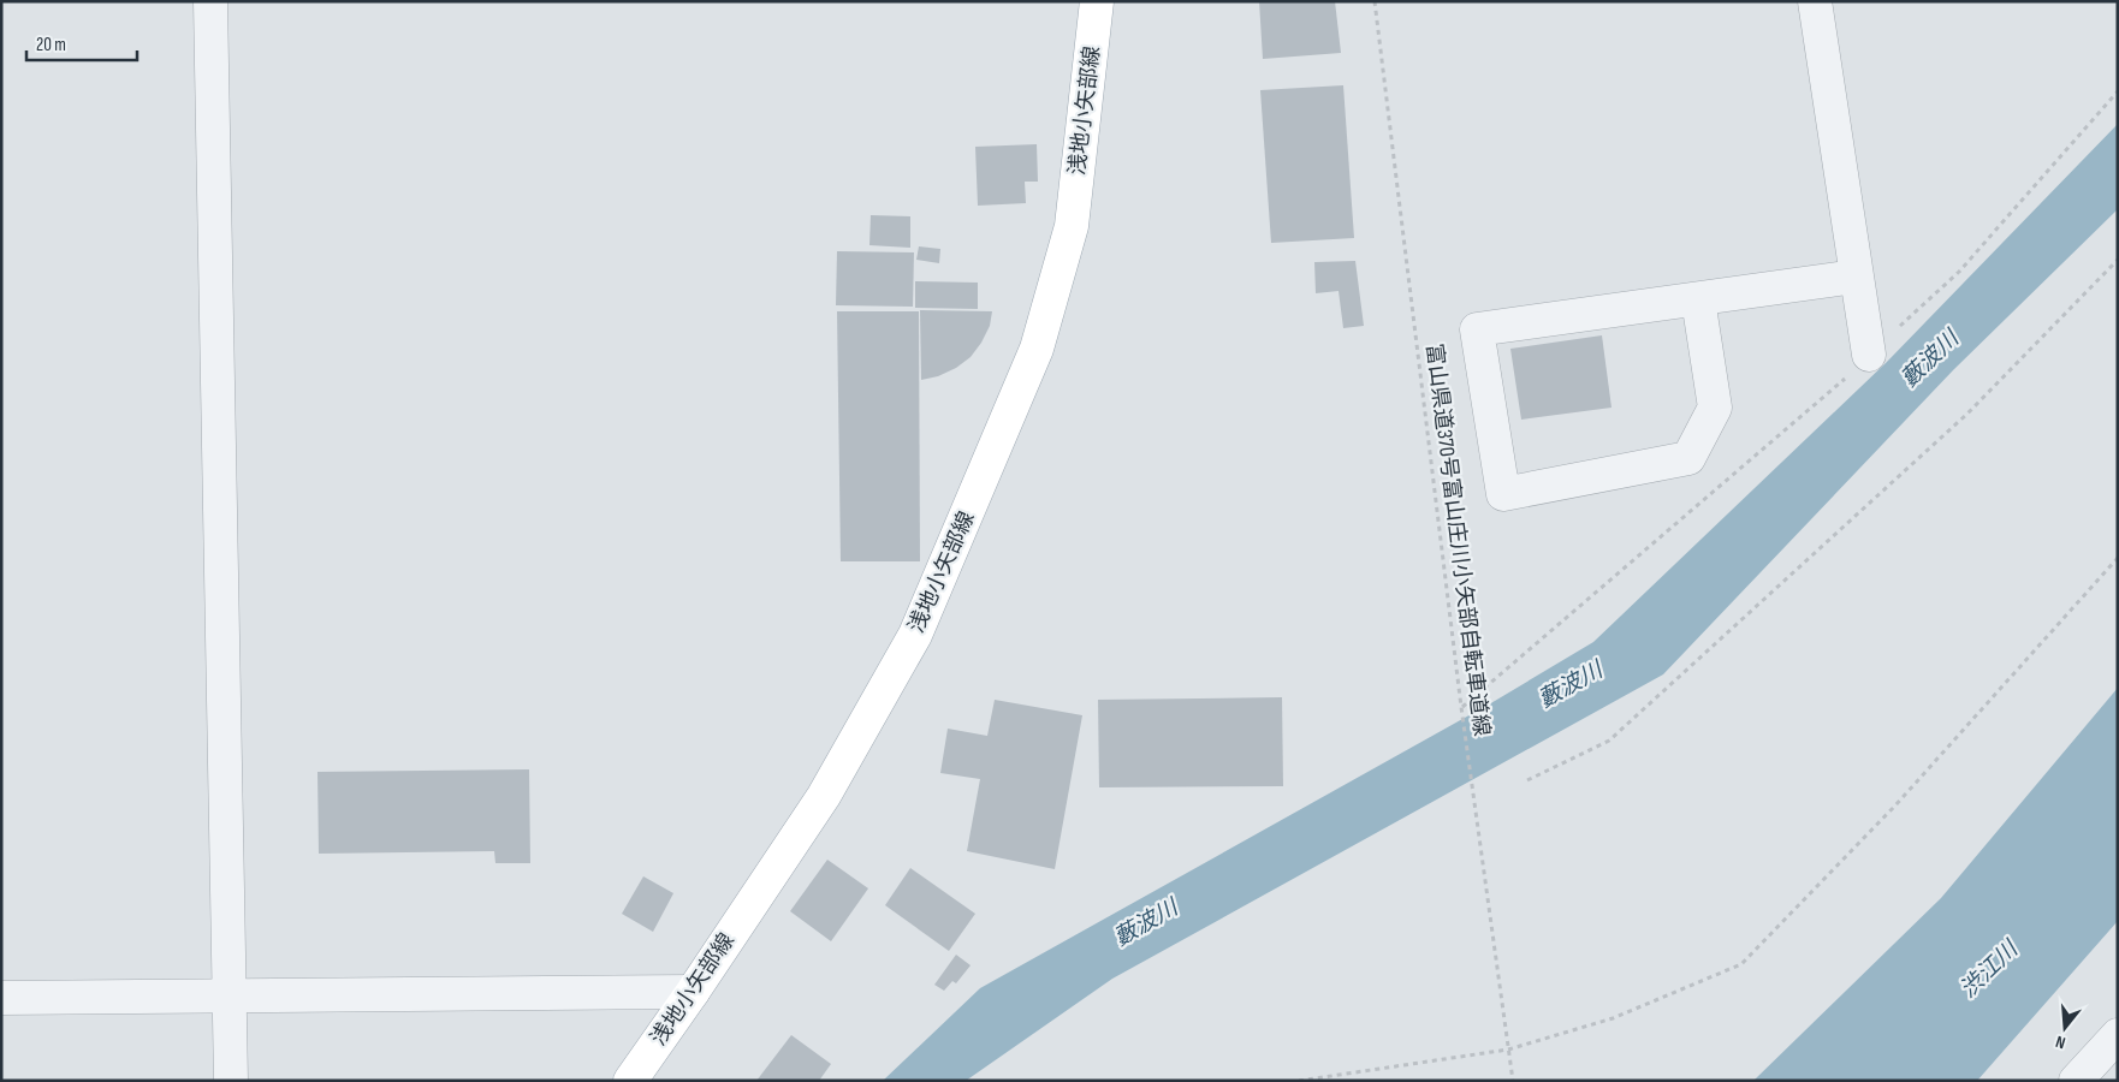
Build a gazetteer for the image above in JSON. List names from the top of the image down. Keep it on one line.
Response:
{"streets":{"main road":["浅地小矢部線"],"path":["富山県道370号富山庄川小矢部自転車道線"]},"water":["藪波川","渋江川"],"scale_bar":"20 m","north":"bottom"}
